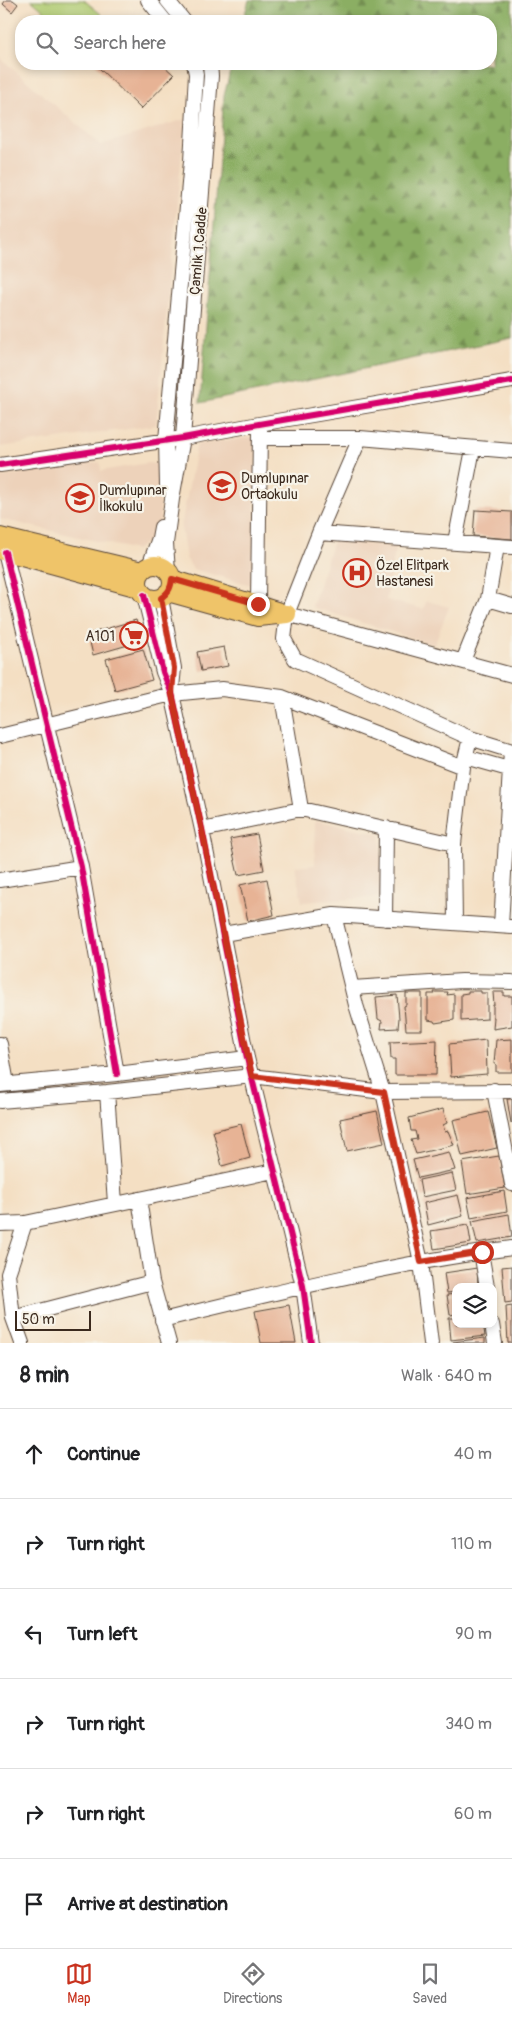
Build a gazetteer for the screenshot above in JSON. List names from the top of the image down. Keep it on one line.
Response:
{"streets":{"street":["Çamlık 1.Cadde"]},"places":{"school or university":["Dumlupınar Ortaokulu","Dumlupınar İlkokulu"],"hospital":["Özel Elitpark Hastanesi"],"supermarket":["A101"]},"scale_bar":"50 m","page":{"search":"Search here","scale":"50 m","heading":["8 min","Walk · 640 m"],"list":[["Continue","40 m"],["Turn right","110 m"],["Turn left","90 m"],["Turn right","340 m"],["Turn right","60 m"],"Arrive at destination"],"nav":["Map","Directions","Saved"]}}
